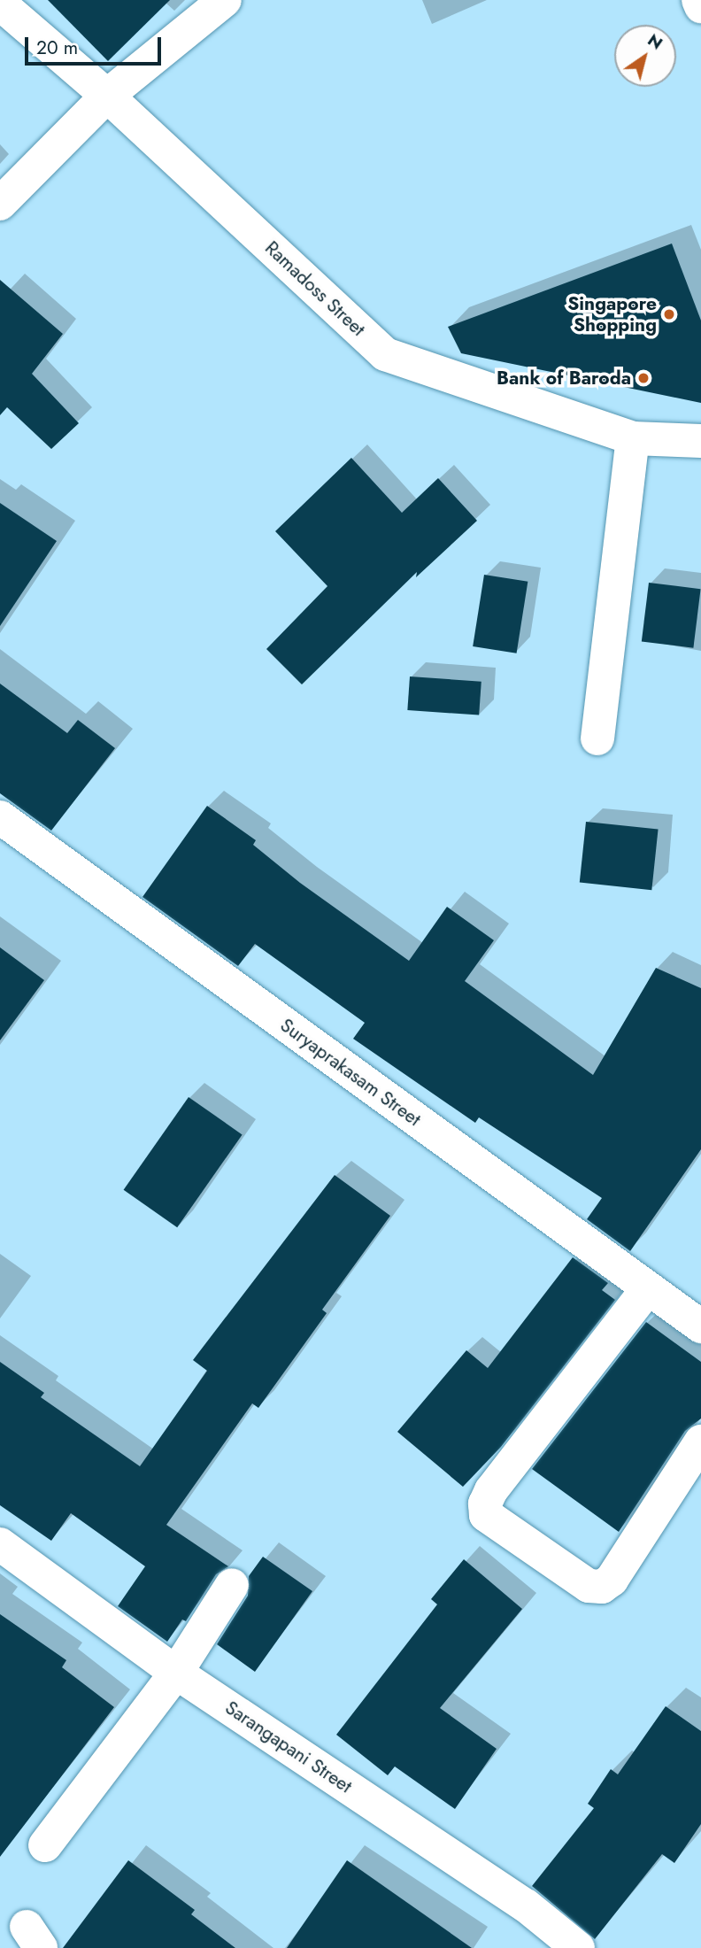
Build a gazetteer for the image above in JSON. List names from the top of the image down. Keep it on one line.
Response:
{"streets":{"main road":["Ramadoss Street","Suryaprakasam Street","Sarangapani Street"]},"places":["Singapore Shopping","Bank of Baroda"],"scale_bar":"20 m","north":"top right"}
